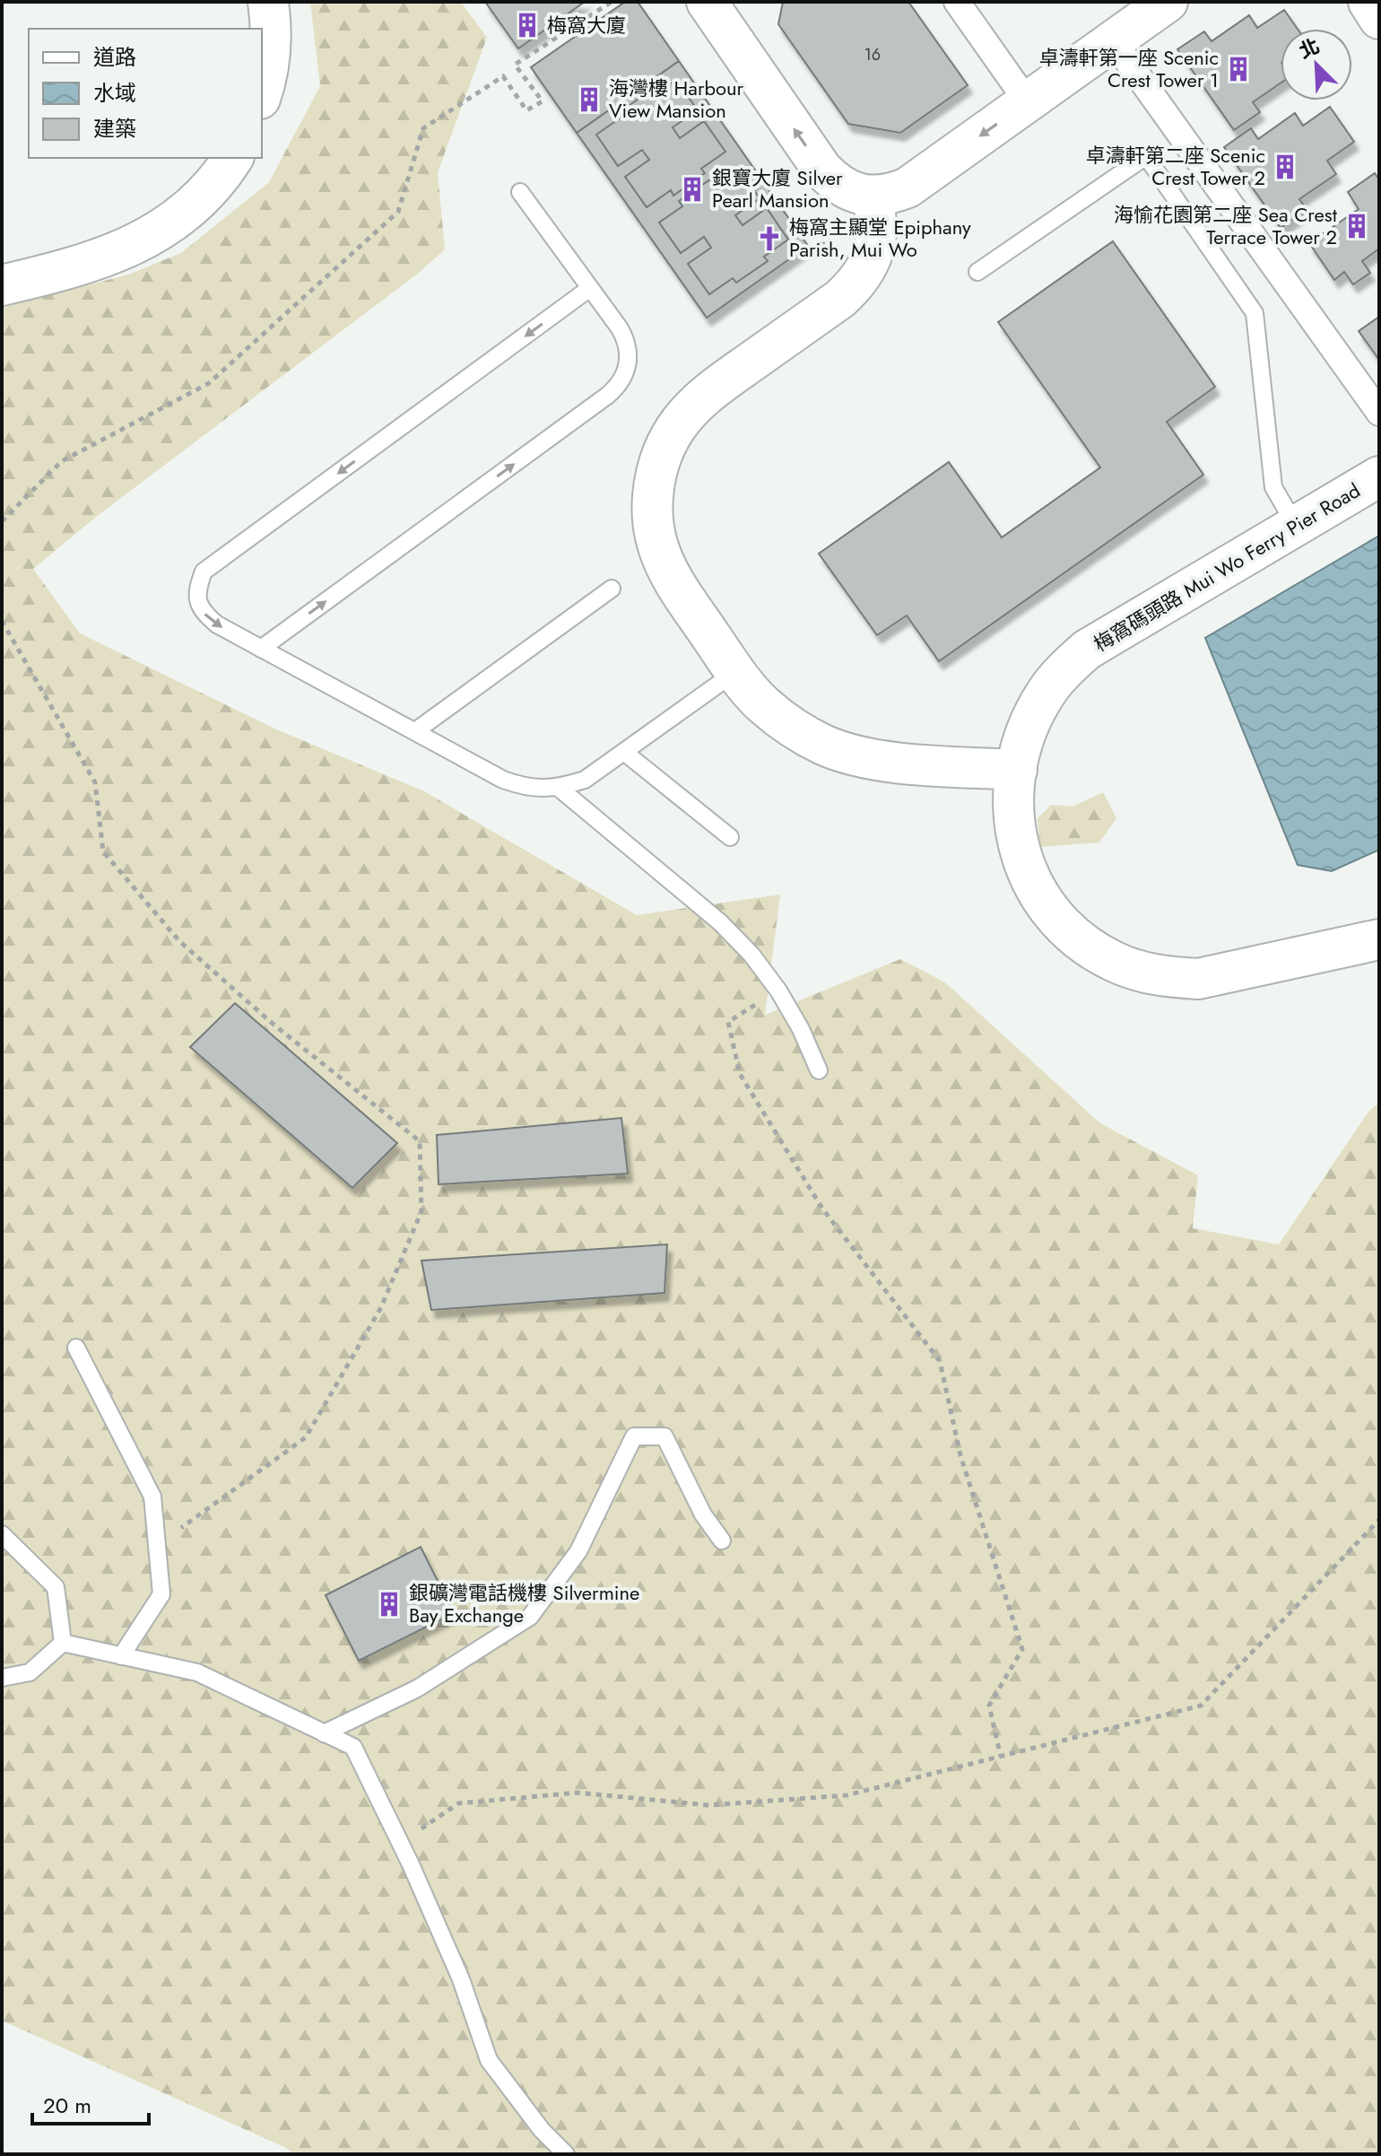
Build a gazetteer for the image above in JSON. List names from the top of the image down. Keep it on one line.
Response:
{"streets":{"street":["梅窩碼頭路 Mui Wo Ferry Pier Road"]},"places":{"building":["梅窩大廈","卓濤軒第一座 Scenic Crest Tower 1","海灣樓 Harbour View Mansion","卓濤軒第二座 Scenic Crest Tower 2","銀寶大廈 Silver Pearl Mansion","海愉花園第二座 Sea Crest Terrace Tower 2","銀礦灣電話機樓 Silvermine Bay Exchange"],"church":["梅窩主顯堂 Epiphany Parish, Mui Wo"]},"house_numbers":["16"],"legend":["道路","水域","建築"],"scale_bar":"20 m","north":"top left"}
